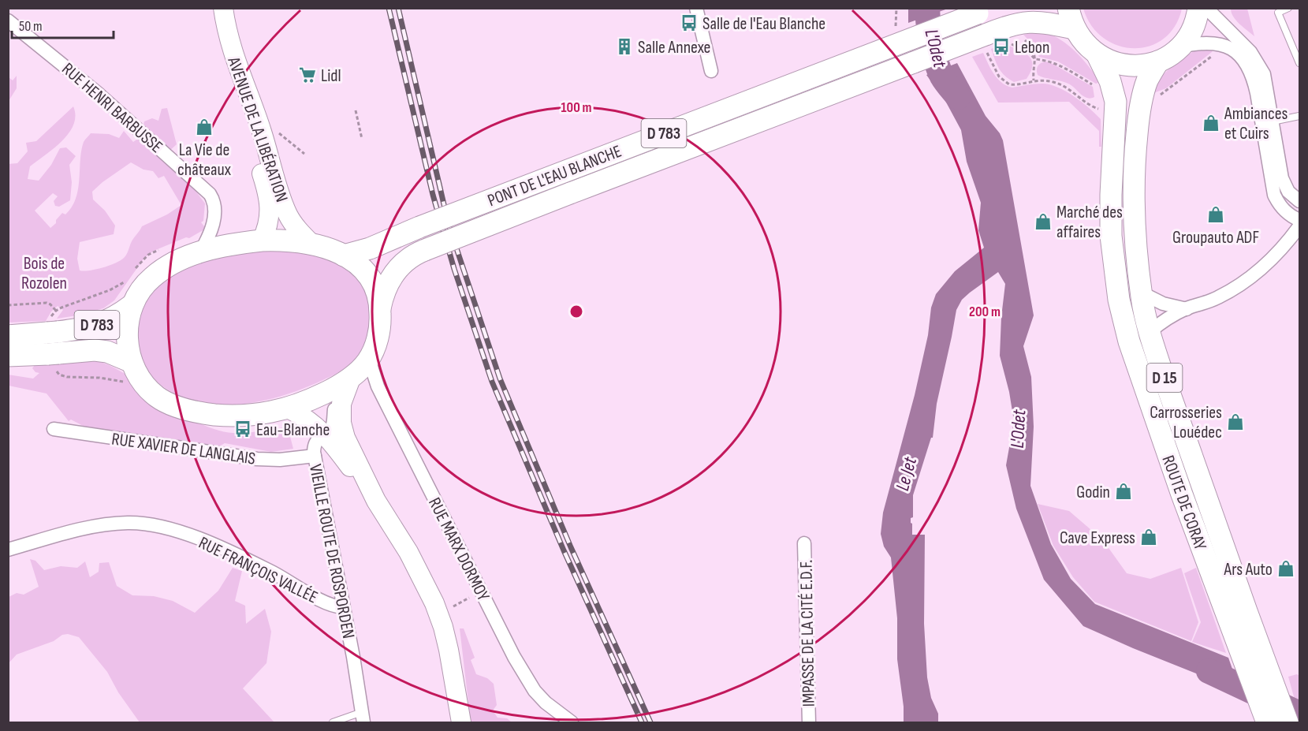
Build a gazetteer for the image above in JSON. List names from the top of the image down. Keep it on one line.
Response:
{"streets":{"main road":["AVENUE DE LA LIBÉRATION","D 783","PONT DE L'EAU BLANCHE","D 15","ROUTE DE CORAY"],"street":["RUE HENRI BARBUSSE","RUE XAVIER DE LANGLAIS","RUE MARX DORMOY","VIEILLE ROUTE DE ROSPORDEN","RUE FRANÇOIS VALLÉE","IMPASSE DE LA CITÉ E.D.F."]},"crossings":[["D 783","PONT DE L'EAU BLANCHE"],["RUE XAVIER DE LANGLAIS","VIEILLE ROUTE DE ROSPORDEN"],["VIEILLE ROUTE DE ROSPORDEN","RUE FRANÇOIS VALLÉE"]],"water":["L'Odet","Le Jet"],"parks":["Bois de Rozolen"],"places":{"bus stop":["Salle de l'Eau Blanche","Lebon","Eau-Blanche"],"building":["Salle Annexe"],"supermarket":["Lidl"],"shop":["Ambiances et Cuirs","La Vie de châteaux","Groupauto ADF","Marché des affaires","Carrosseries Louédec","Godin","Cave Express","Ars Auto"]},"scale_bar":"50 m","rings":["100 m","200 m"]}
